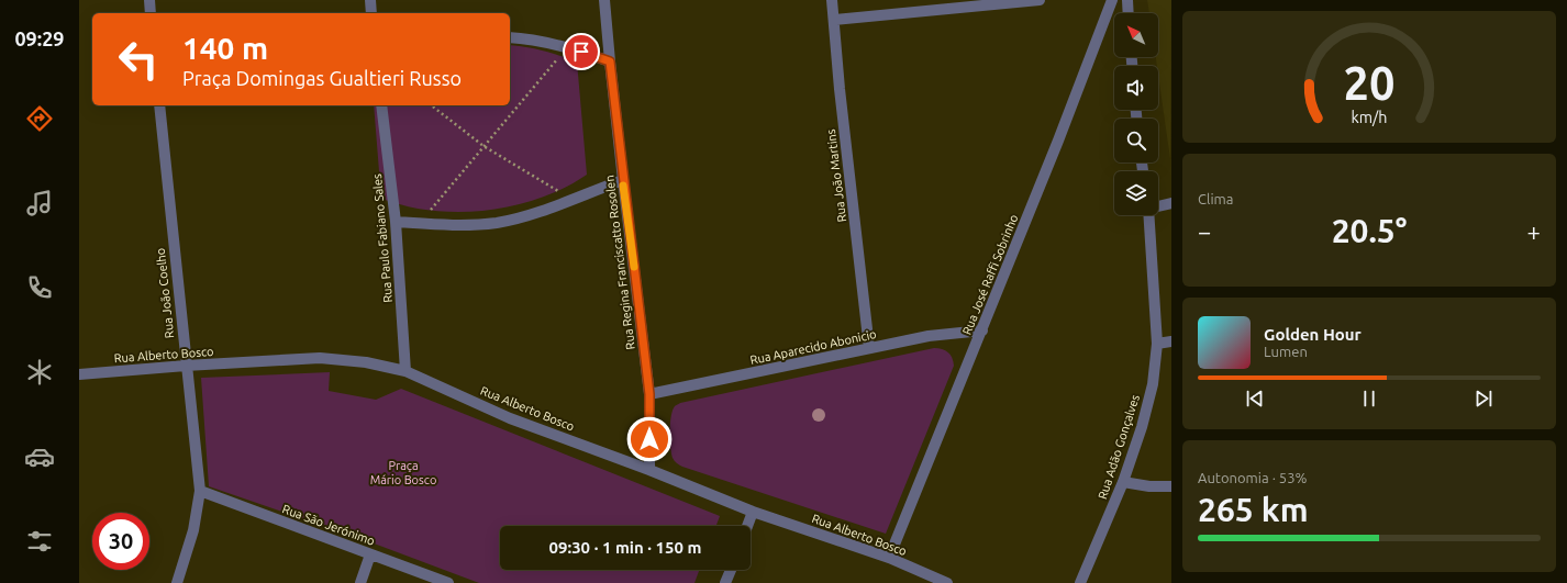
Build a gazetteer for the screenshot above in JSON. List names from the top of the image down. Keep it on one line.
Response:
{"streets":{"street":["Rua João Martins","Rua Paulo Fabiano Sales","Rua Regina Franciscatto Rosolen","Rua José Raffi Sobrinho","Rua João Coelho","Rua Aparecido Abonicio","Rua Alberto Bosco","Rua Adão Gonçalves","Rua São Jerónimo"]},"crossings":[["Rua João Martins","Rua Aparecido Abonicio"],["Rua Paulo Fabiano Sales","Rua Alberto Bosco"],["Rua Regina Franciscatto Rosolen","Rua Aparecido Abonicio"],["Rua Regina Franciscatto Rosolen","Rua Alberto Bosco"],["Rua José Raffi Sobrinho","Rua Aparecido Abonicio"],["Rua José Raffi Sobrinho","Rua Alberto Bosco"],["Rua João Coelho","Rua Alberto Bosco"],["Rua João Coelho","Rua São Jerónimo"]],"parks":["Praça Mário Bosco"],"north":"top left","page":{"tabs":"09:29","turn":["140 m","Praça Domingas Gualtieri Russo"],"tile":["Clima",["Autonomia · 53%","265 km"]],"heat":["−","20.5°","+"],"song":["Golden Hour","Lumen"],"limit":"30","trip":"09:30 · 1 min · 150 m","gauge":["20","km/h"]}}
